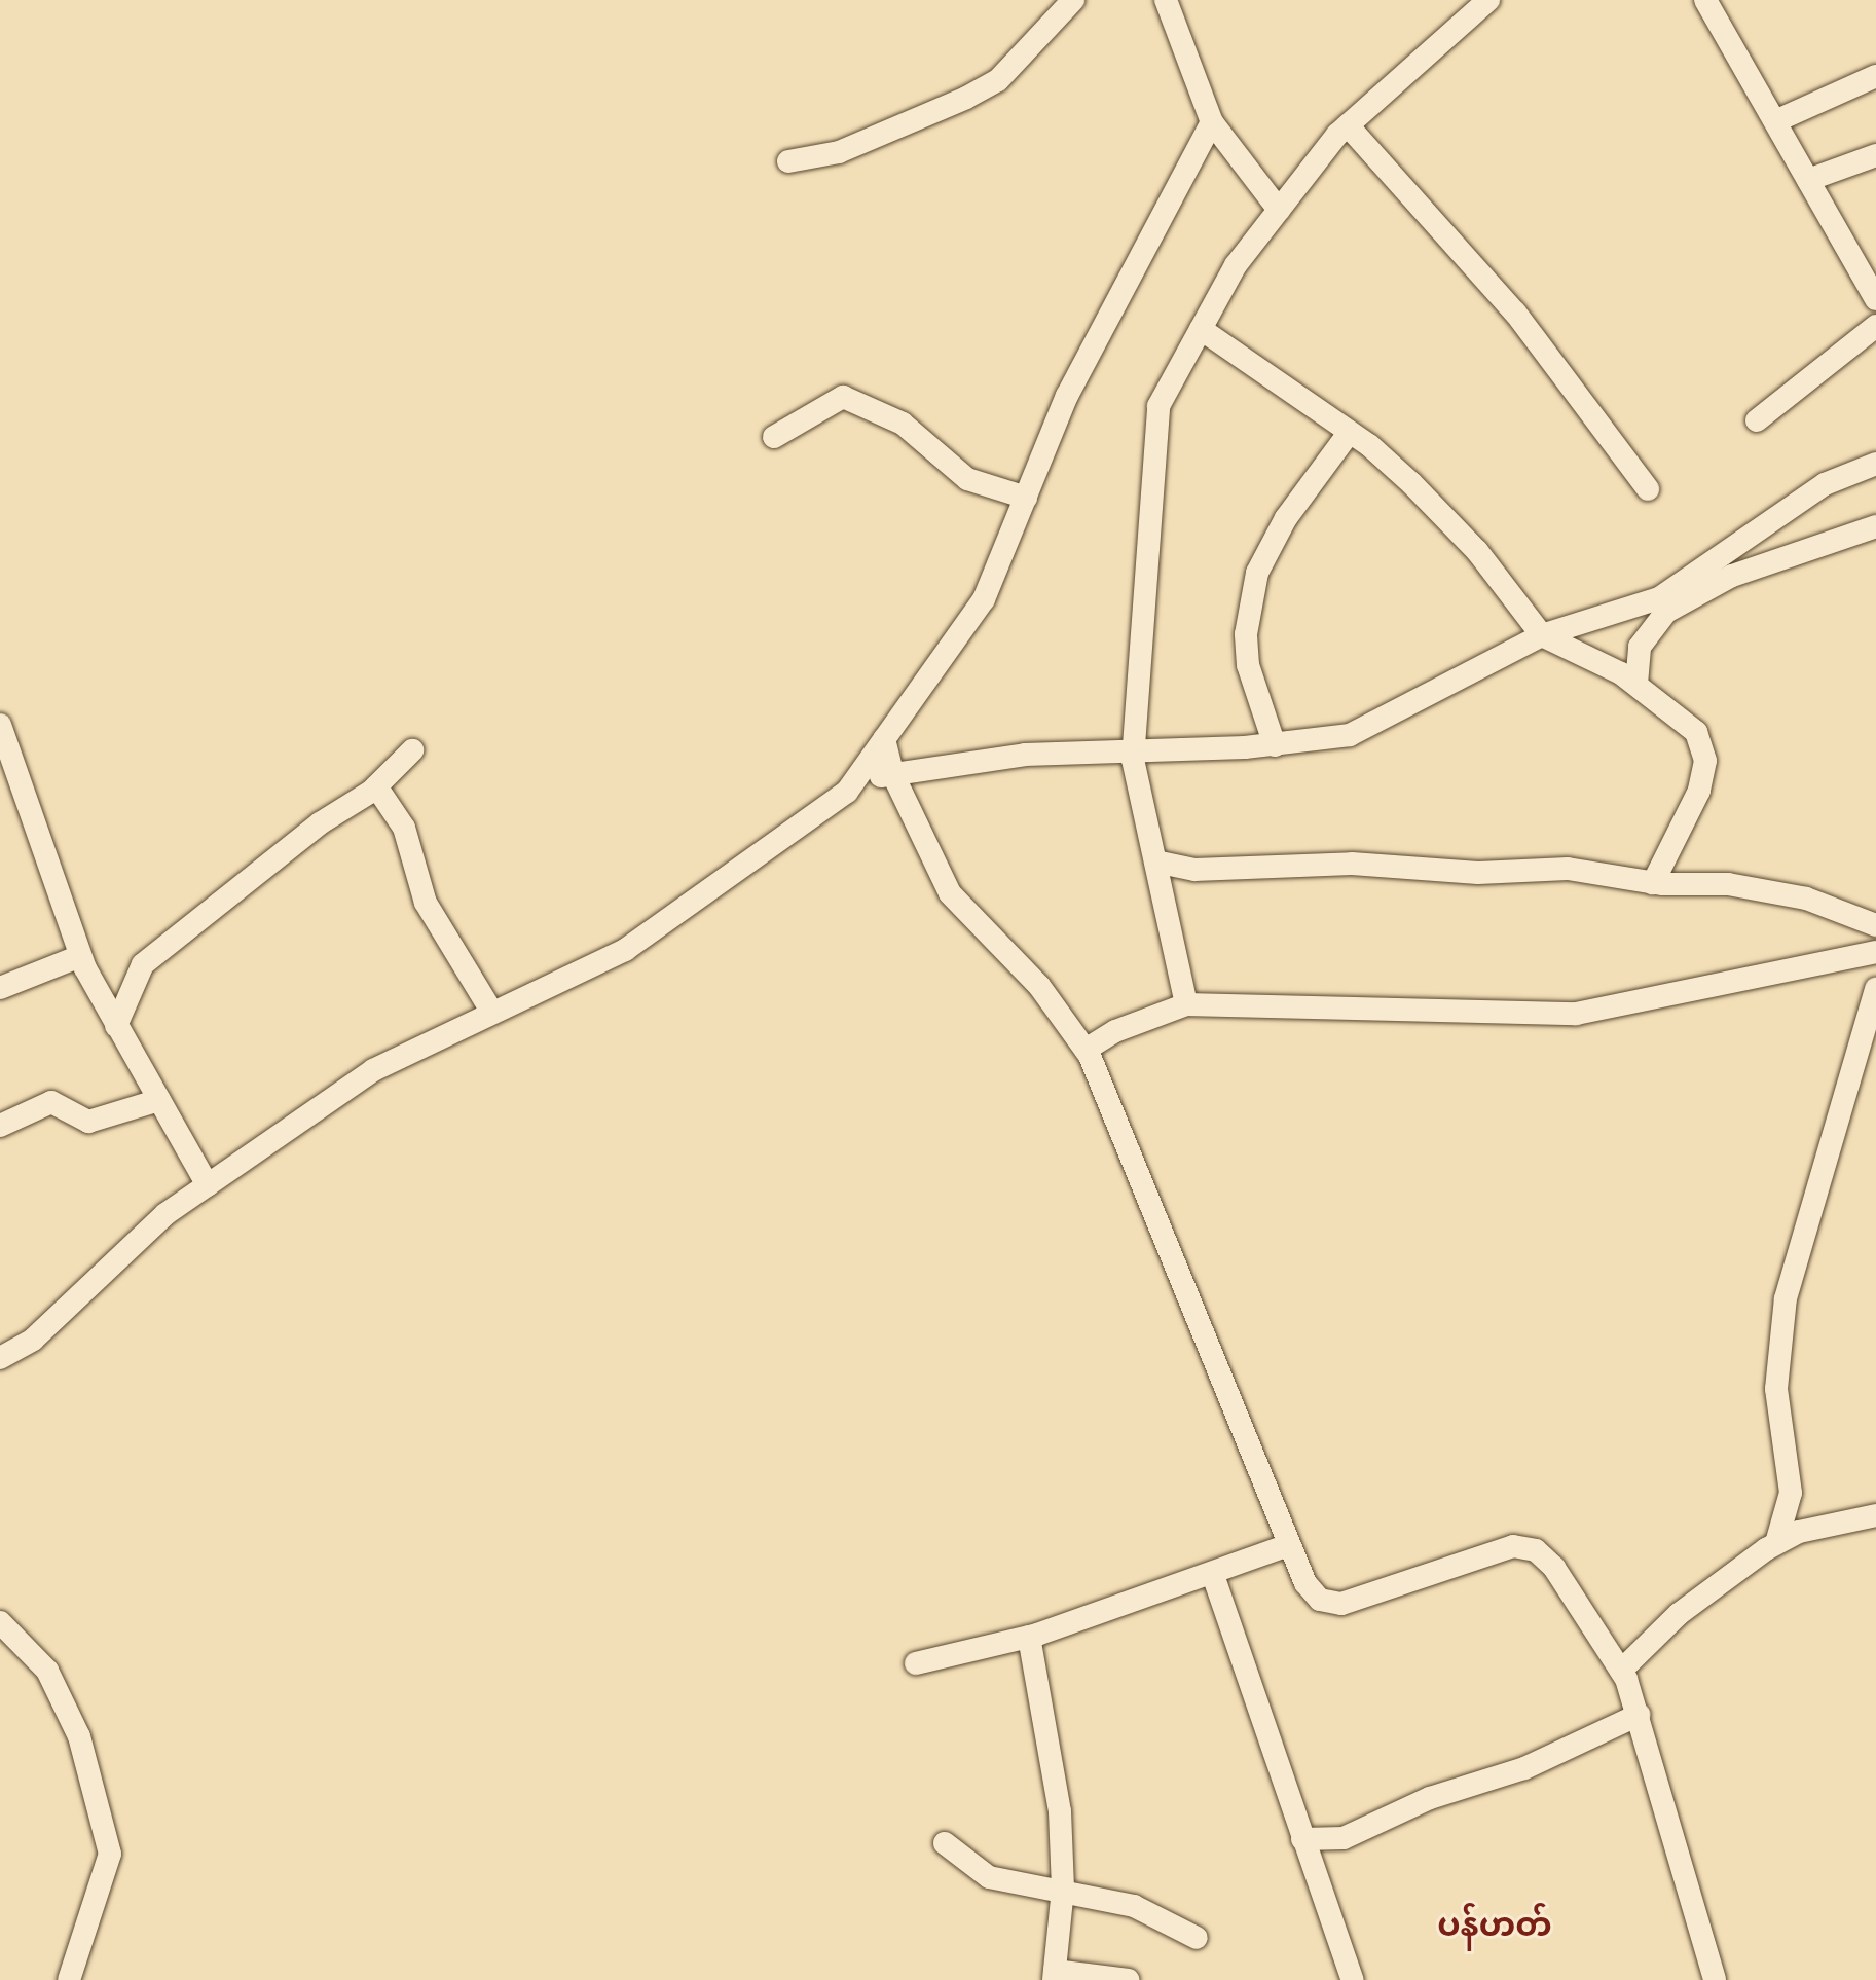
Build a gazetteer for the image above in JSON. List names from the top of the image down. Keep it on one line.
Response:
{"districts":["ပန်ဟတ်"]}
